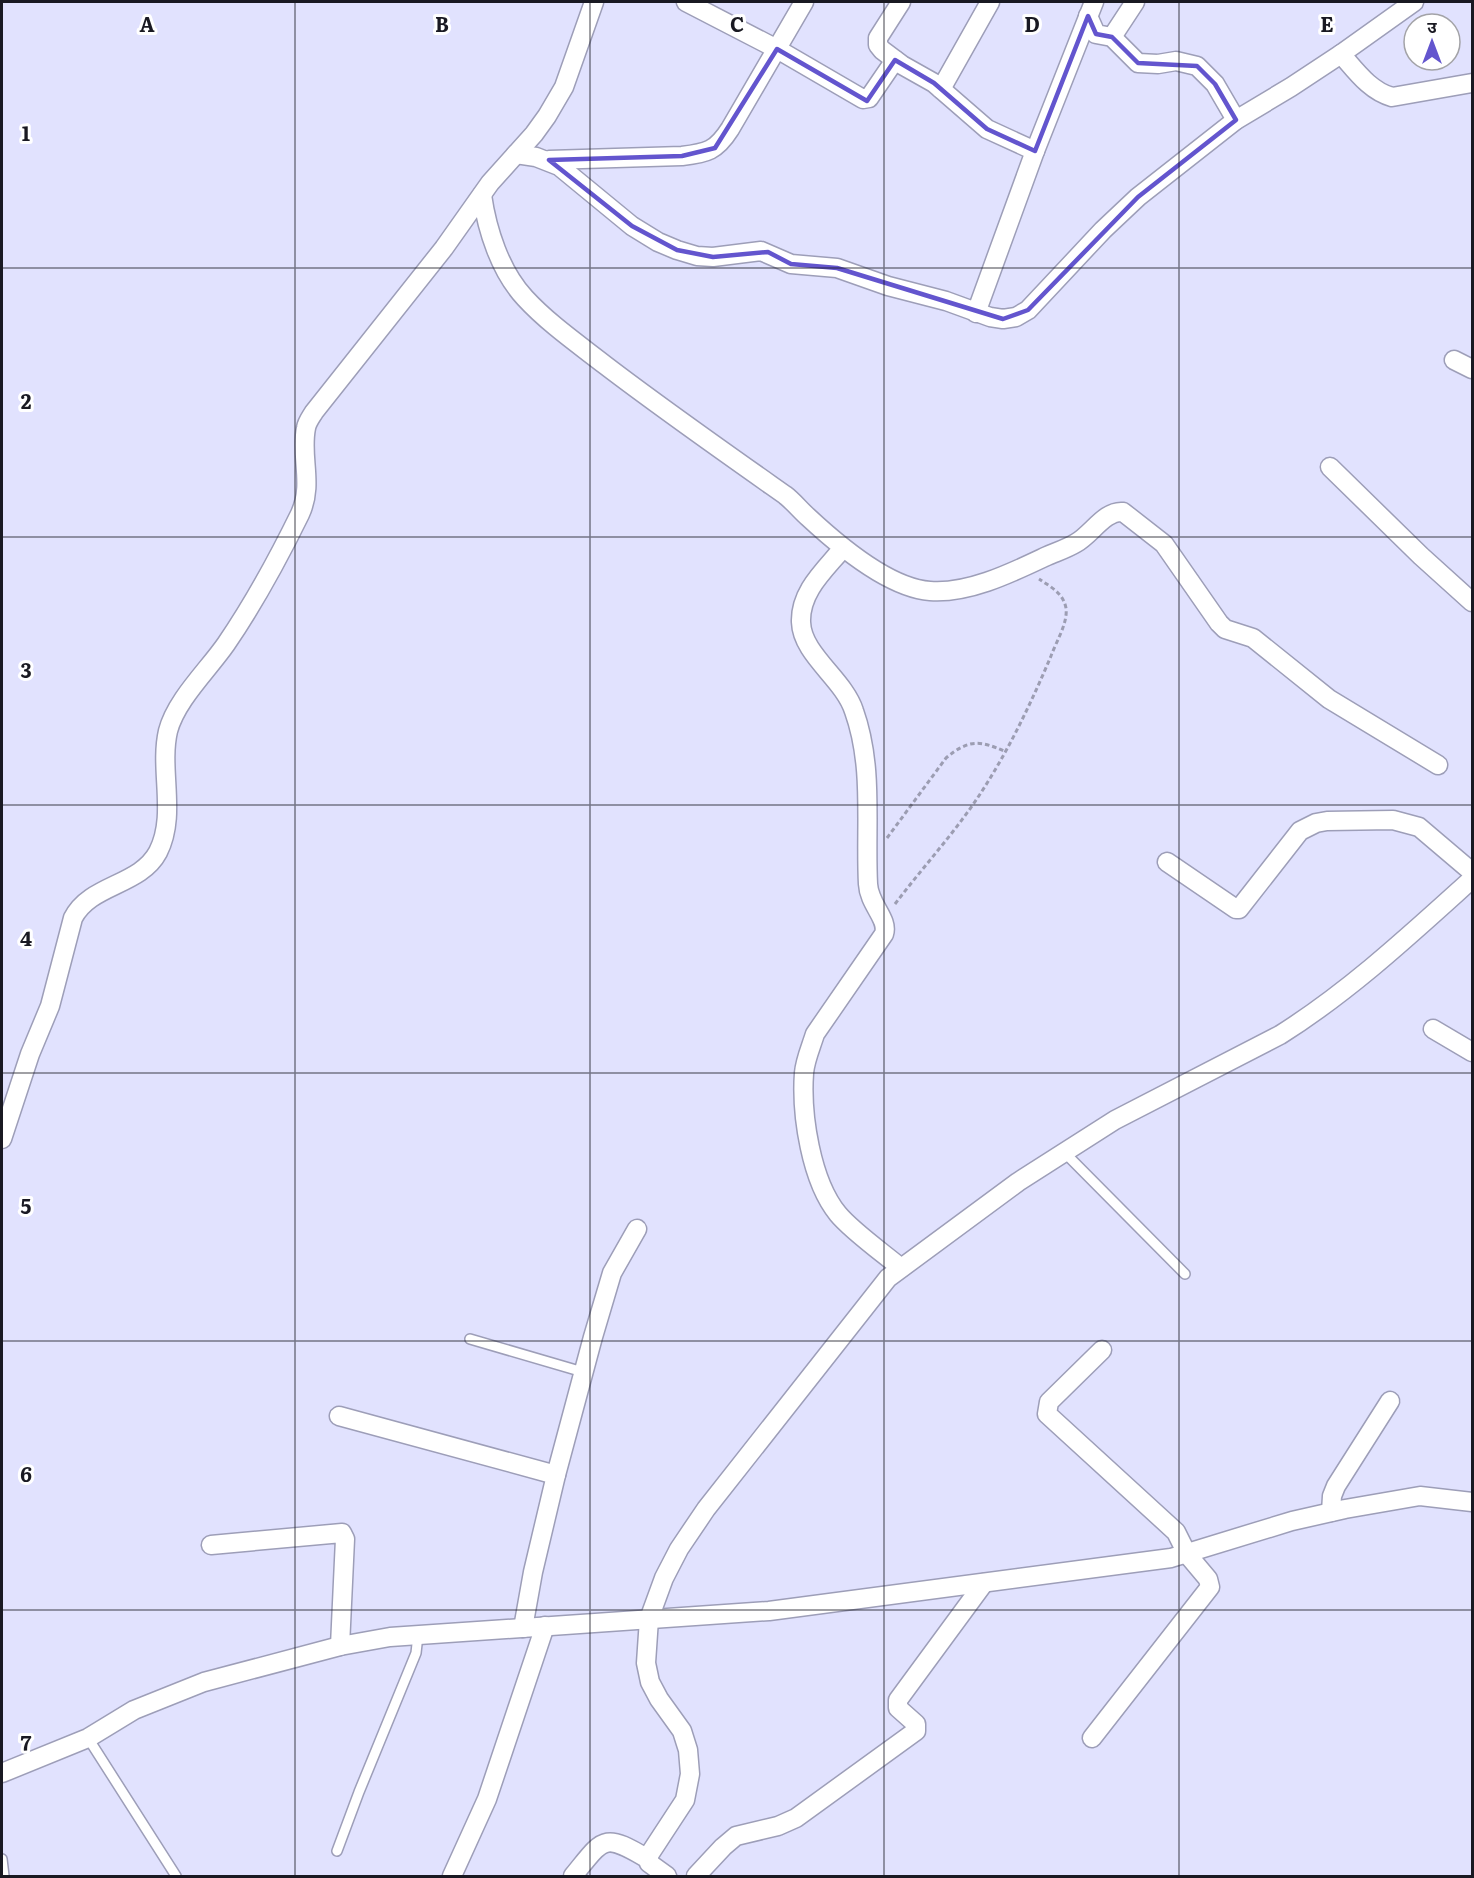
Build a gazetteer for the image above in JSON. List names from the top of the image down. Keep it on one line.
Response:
{"north":"top","grid":{"columns":["A","B","C","D","E"],"rows":["1","2","3","4","5","6","7"]}}
